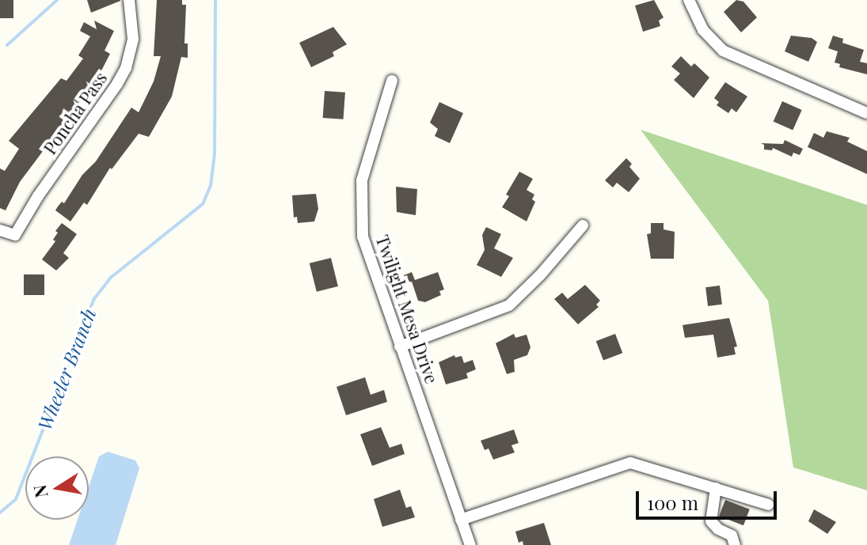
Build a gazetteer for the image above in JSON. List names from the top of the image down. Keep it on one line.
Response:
{"streets":{"street":["Poncha Pass","Twilight Mesa Drive"]},"water":["Wheeler Branch"],"scale_bar":"100 m","north":"left"}
